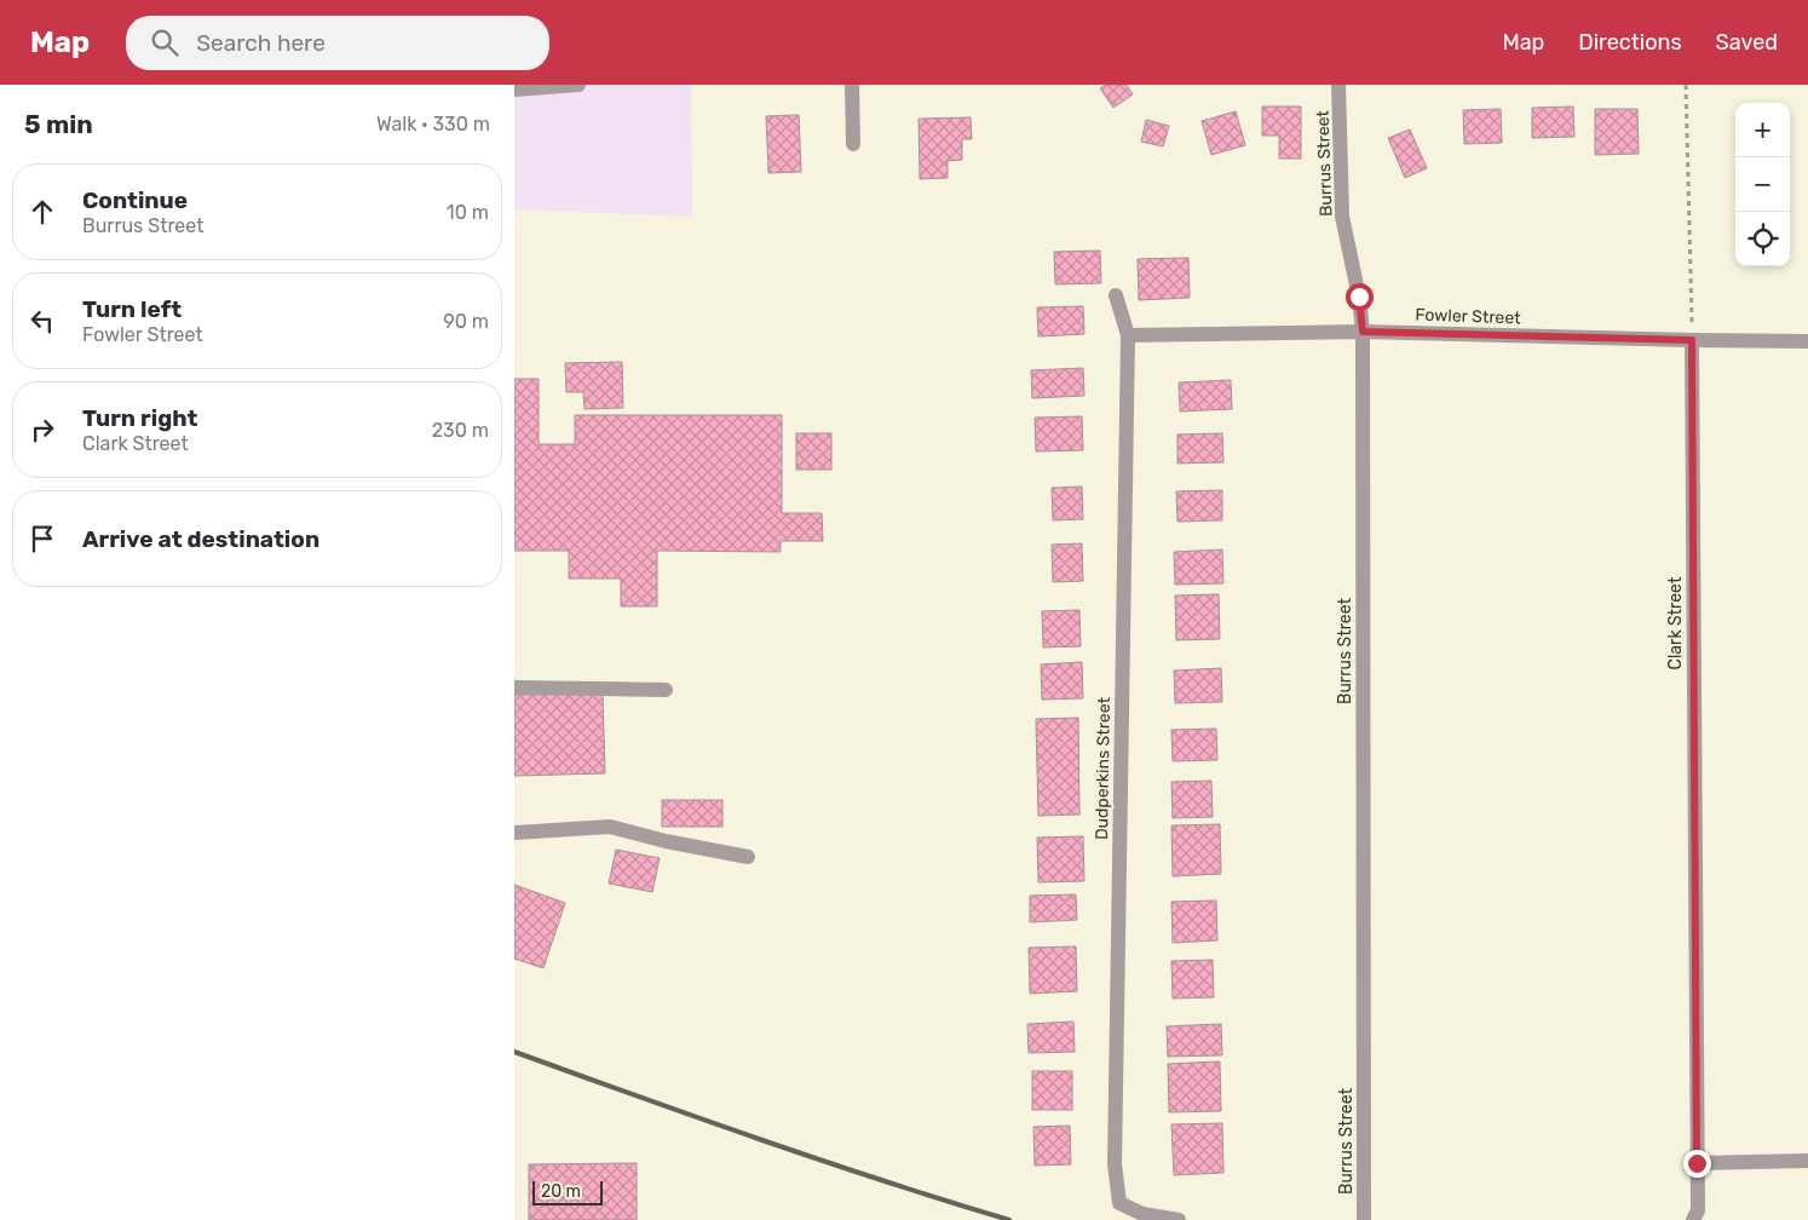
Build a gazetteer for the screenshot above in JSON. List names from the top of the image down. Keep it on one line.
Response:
{"streets":{"street":["Burrus Street","Fowler Street","Clark Street","Dudperkins Street"]},"crossings":[["Burrus Street","Fowler Street"],["Fowler Street","Clark Street"],["Fowler Street","Dudperkins Street"]],"scale_bar":"20 m","page":{"header":"Map","search":"Search here","nav":["Map","Directions","Saved"],"heading":["5 min","Walk · 330 m"],"map_buttons":["+","−"],"list":[["Continue","Burrus Street","10 m"],["Turn left","Fowler Street","90 m"],["Turn right","Clark Street","230 m"],"Arrive at destination"],"scale":"20 m"}}
